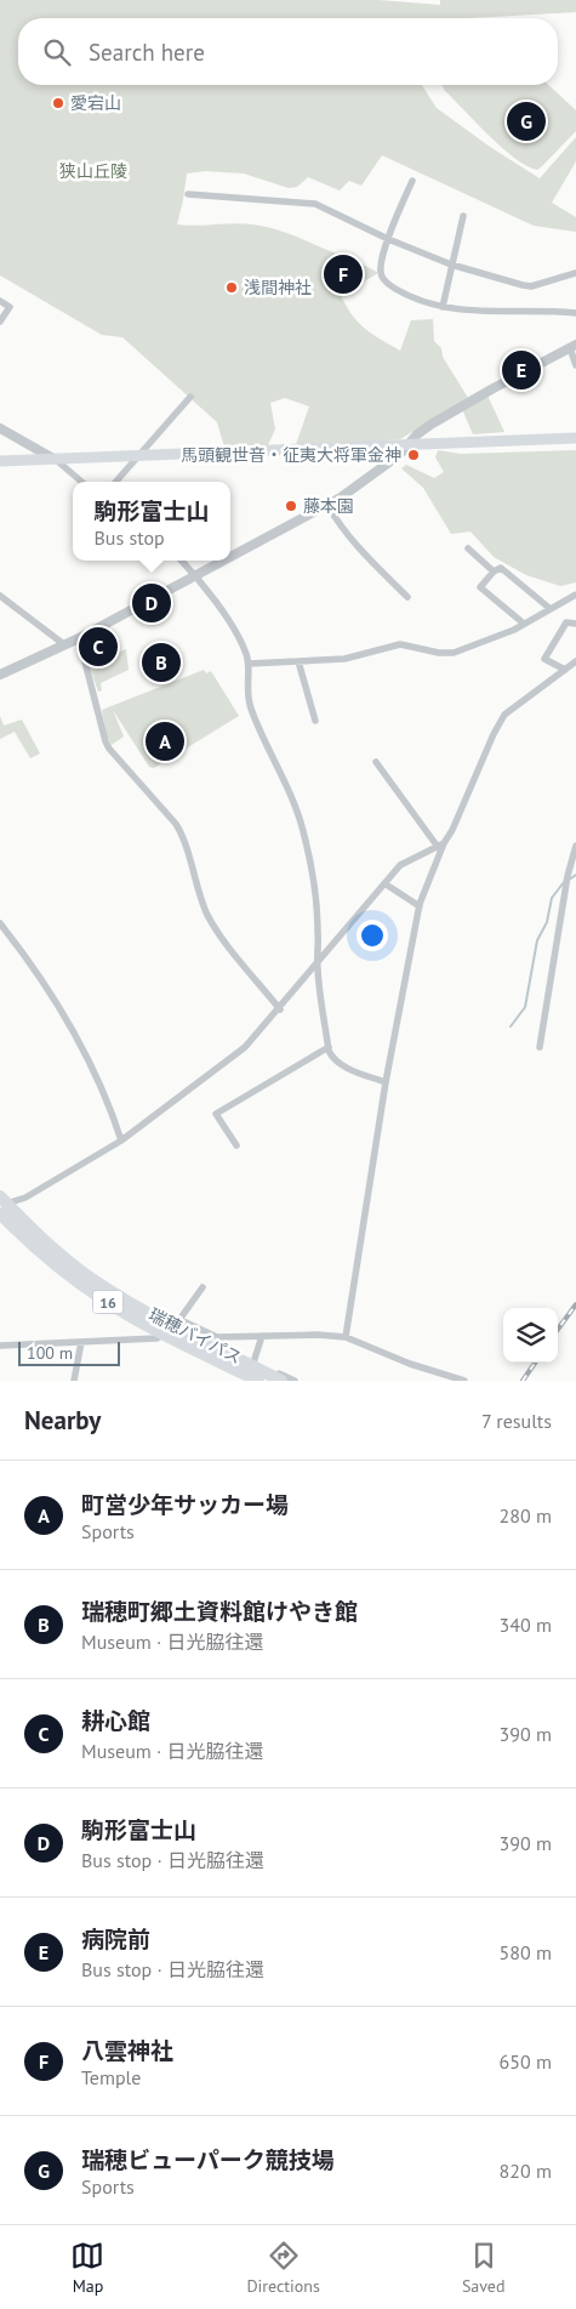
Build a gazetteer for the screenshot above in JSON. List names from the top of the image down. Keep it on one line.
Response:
{"streets":{"highway":["16","瑞穂バイパス"]},"parks":["狭山丘陵"],"places":["愛宕山","浅間神社","馬頭観世音・征夷大将軍金神","藤本園"],"scale_bar":"100 m","page":{"search":"Search here","pins":["G","F","E","D","C","B","A"],"popup":["駒形富士山","Bus stop"],"scale":"100 m","heading":["Nearby","7 results"],"list":[{"mark":"A","name":"町営少年サッカー場","note":"Sports","value":"280 m"},{"mark":"B","name":"瑞穂町郷土資料館けやき館","note":"Museum · 日光脇往還","value":"340 m"},{"mark":"C","name":"耕心館","note":"Museum · 日光脇往還","value":"390 m"},{"mark":"D","name":"駒形富士山","note":"Bus stop · 日光脇往還","value":"390 m"},{"mark":"E","name":"病院前","note":"Bus stop · 日光脇往還","value":"580 m"},{"mark":"F","name":"八雲神社","note":"Temple","value":"650 m"},{"mark":"G","name":"瑞穂ビューパーク競技場","note":"Sports","value":"820 m"}],"nav":["Map","Directions","Saved"]}}
